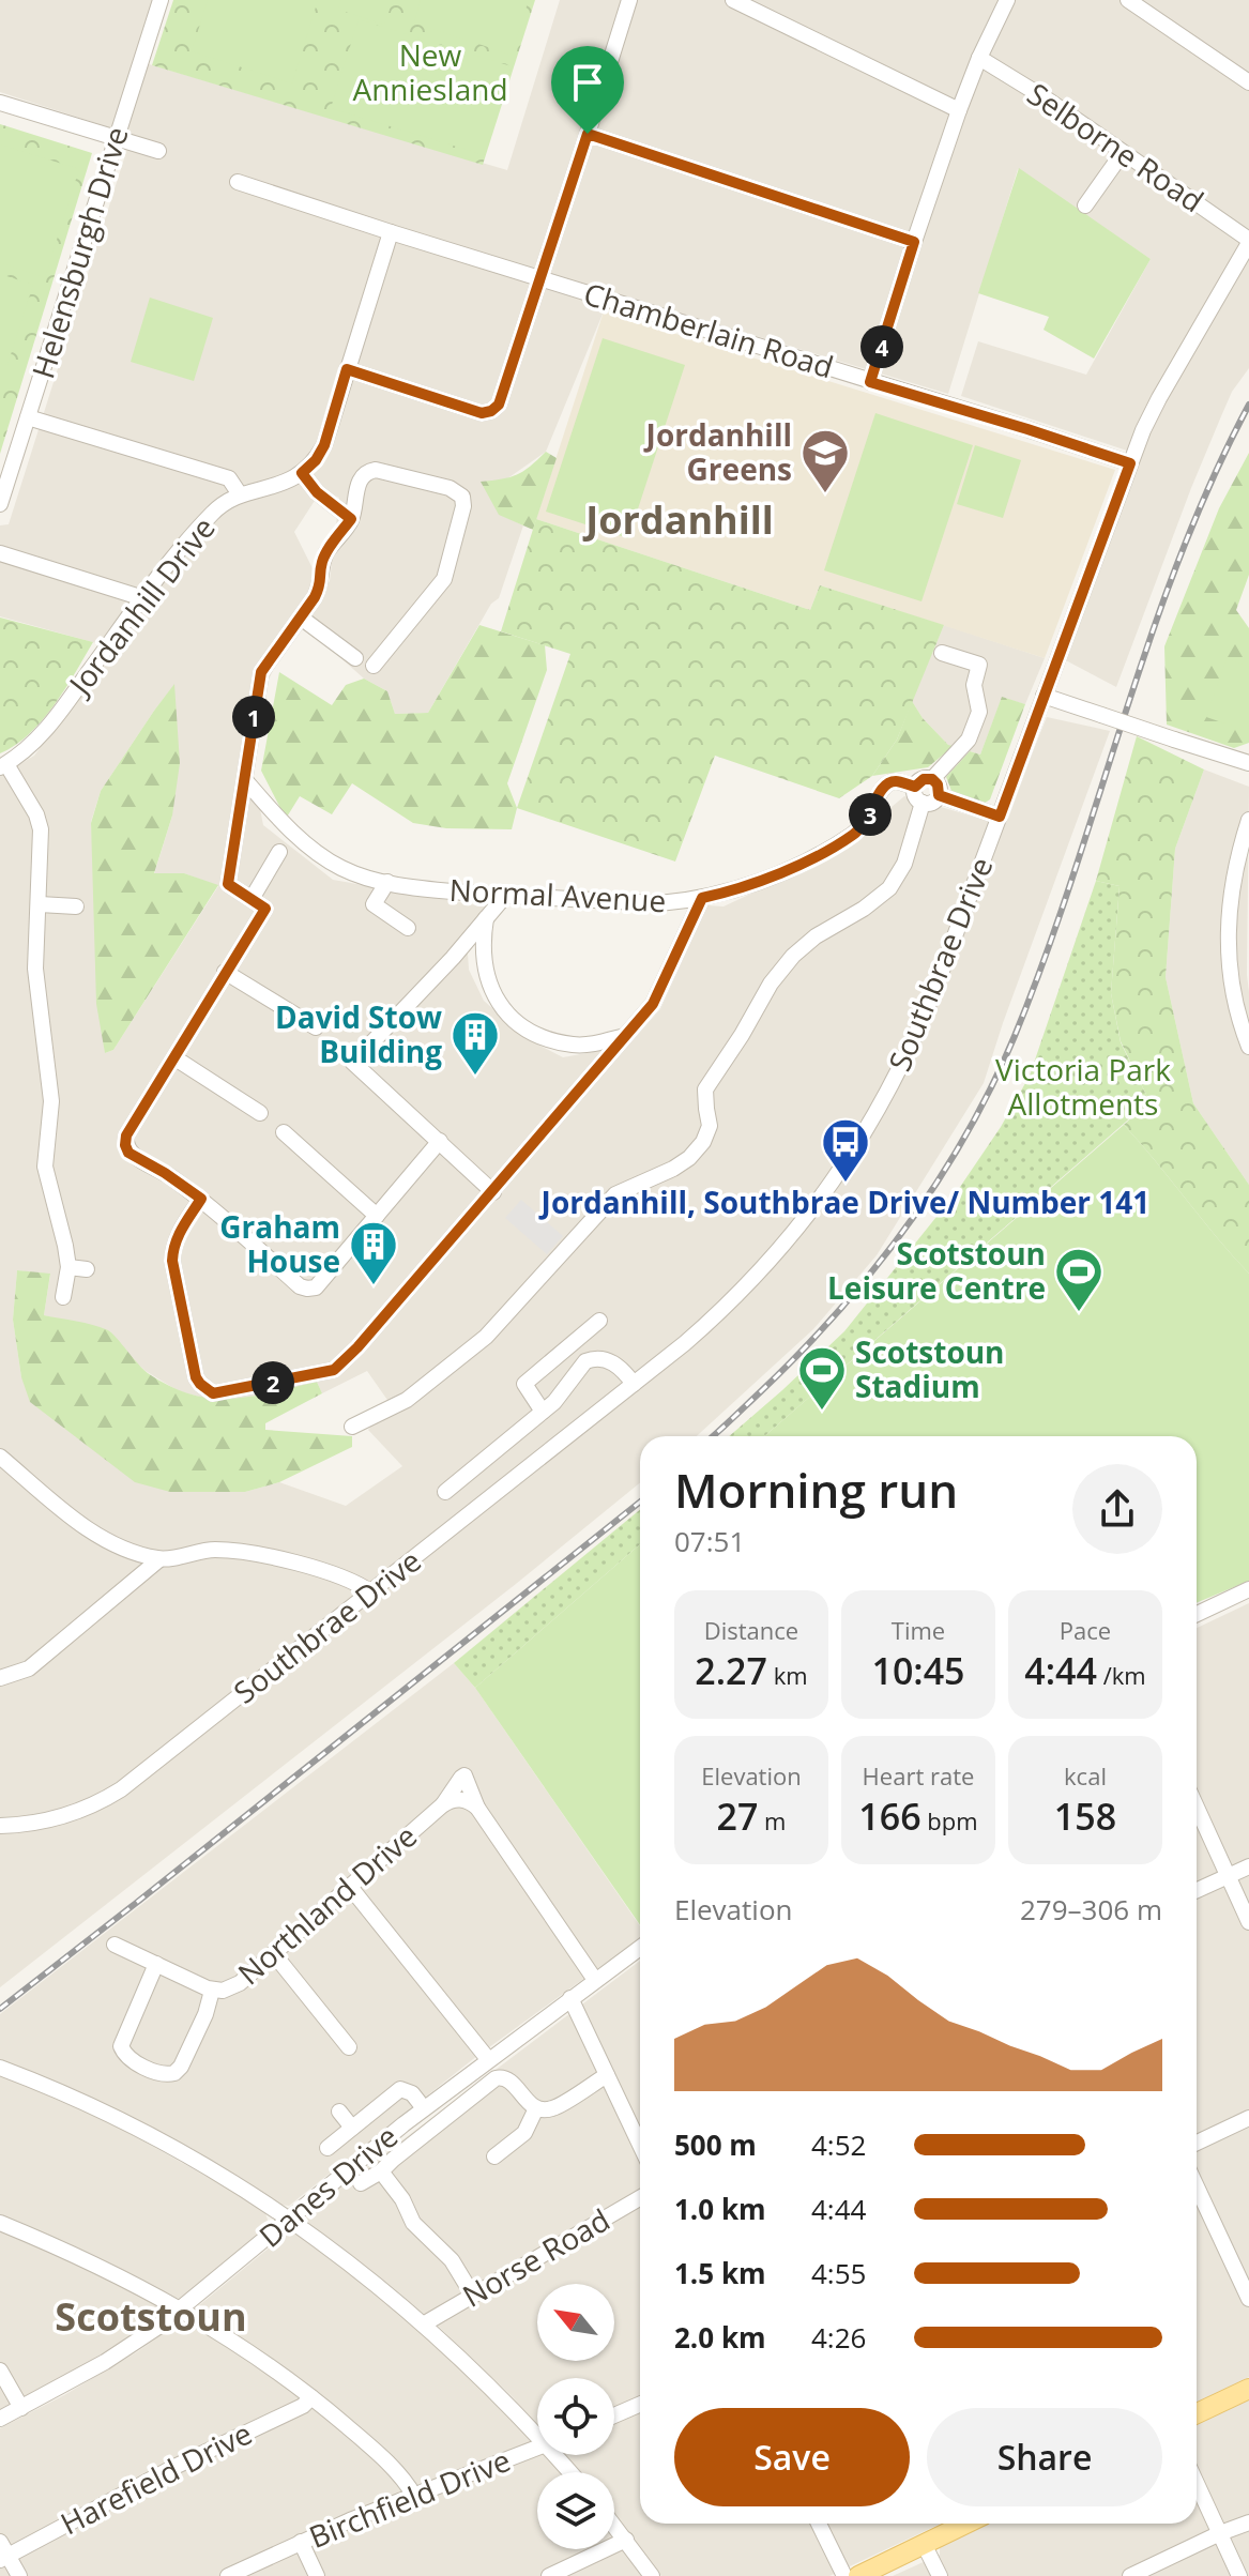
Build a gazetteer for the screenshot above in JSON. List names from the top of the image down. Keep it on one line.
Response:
{"streets":{"street":["Selborne Road","Helensburgh Drive","Chamberlain Road","Jordanhill Drive","Normal Avenue","Southbrae Drive","Northland Drive","Danes Drive","Norse Road","Harefield Drive","Birchfield Drive"]},"crossings":[["Selborne Road","Southbrae Drive"],["Chamberlain Road","Southbrae Drive"],["Northland Drive","Danes Drive"]],"districts":["Jordanhill","Scotstoun"],"parks":["New Anniesland","Victoria Park Allotments"],"places":{"school or university":["Jordanhill Greens"],"building":["David Stow Building","Graham House"],"bus stop":["Jordanhill, Southbrae Drive/ Number 141"],"sports":["Scotstoun Leisure Centre","Scotstoun Stadium"]},"north":"top left","page":{"pins":["4","1","3","2"],"heading":["Morning run","07:51"],"stats":[["Distance","2.27 km"],["Time","10:45"],["Pace","4:44 /km"],["Elevation","27 m"],["Heart rate","166 bpm"],["kcal","158"]],"chart":["Elevation","279–306 m"],"list":[{"name":"500 m","note":"4:52"},{"name":"1.0 km","note":"4:44"},{"name":"1.5 km","note":"4:55"},{"name":"2.0 km","note":"4:26"}],"buttons":["Save","Share"]}}
